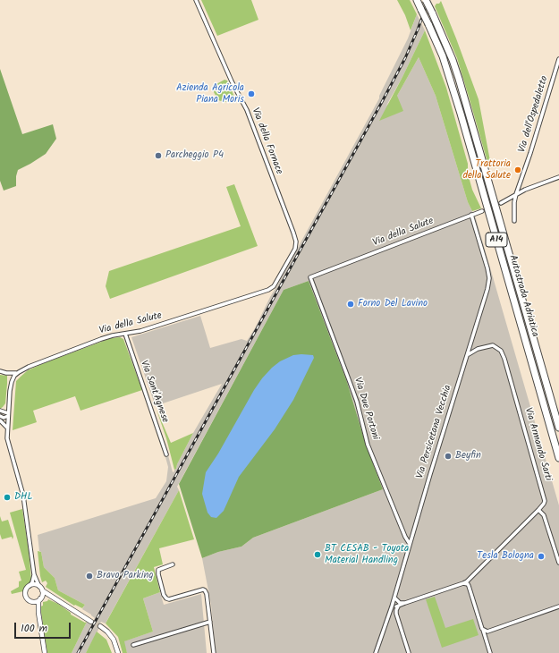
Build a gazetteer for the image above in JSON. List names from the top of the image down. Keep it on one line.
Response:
{"streets":{"highway":["A14","Autostrada Adriatica"],"street":["Via dell'Ospedaletto","Via della Fornace","Via della Salute","Via Sant'Agnese","Via Due Portoni","Via Persicetana Vecchia","Via Armando Sarti"]},"crossings":[["Via della Fornace","Via della Salute"],["Via della Salute","Via Sant'Agnese"],["Via della Salute","Via Due Portoni"],["Via della Salute","Via Persicetana Vecchia"],["Via Due Portoni","Via Persicetana Vecchia"],["Via Persicetana Vecchia","Via Armando Sarti"]],"places":["Azienda Agricola Piana Moris","Parcheggio P4","Trattoria della Salute","Forno Del Lavino","Beyfin","DHL","BT CESAB - Toyota Material Handling","Tesla Bologna","Bravo Parking"],"scale_bar":"100 m"}
